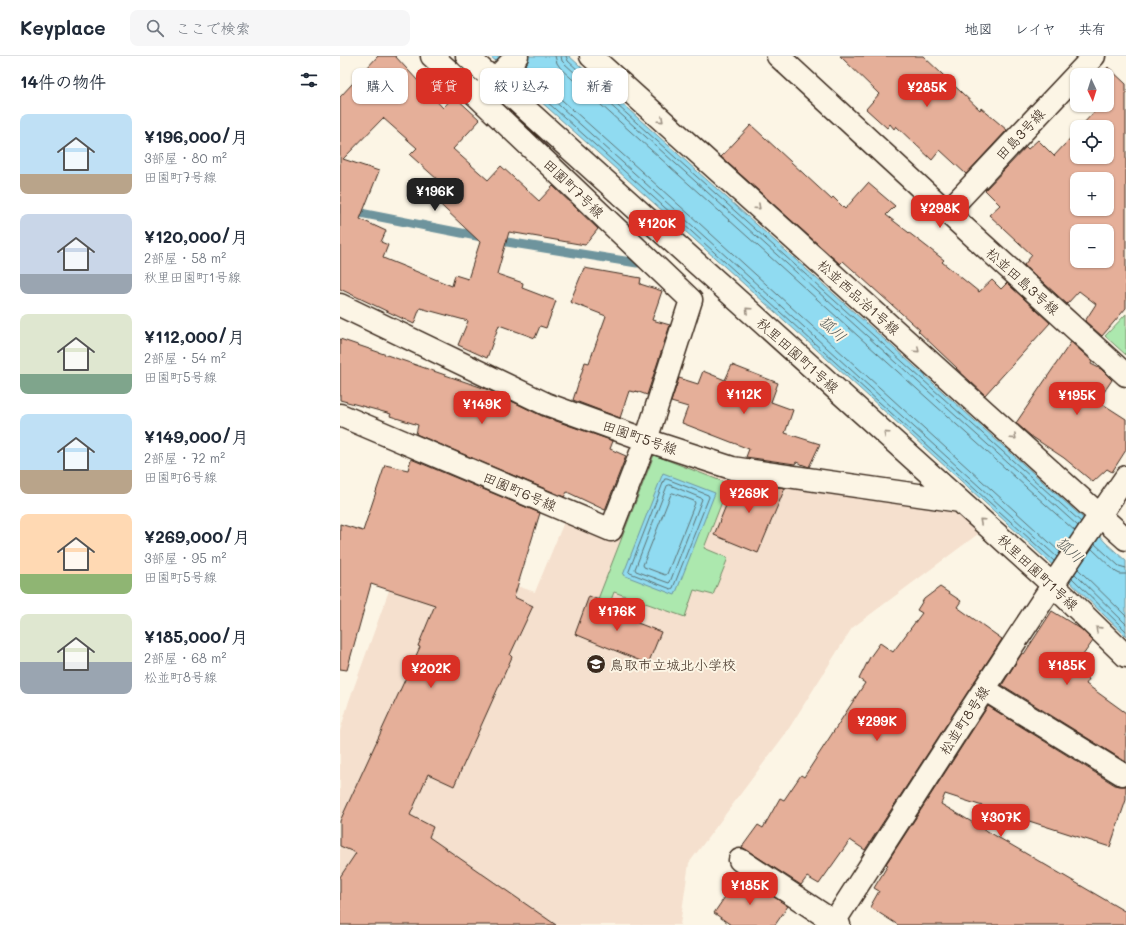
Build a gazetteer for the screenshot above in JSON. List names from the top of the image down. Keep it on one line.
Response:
{"streets":{"street":["田島3号線","田園町7号線","松並田島3号線","松並西品治1号線","秋里田園町1号線","田園町5号線","田園町6号線","松並町8号線"]},"crossings":[["田島3号線","松並田島3号線"],["田園町7号線","田園町5号線"],["田園町7号線","田園町6号線"],["松並西品治1号線","松並町8号線"],["秋里田園町1号線","田園町5号線"],["秋里田園町1号線","松並町8号線"],["田園町5号線","田園町6号線"]],"one_way":["松並西品治1号線","秋里田園町1号線"],"water":["狐川"],"places":{"school or university":["鳥取市立城北小学校"]},"north":"bottom","page":{"header":"Keyplace","search":"ここで検索","nav":["地図","レイヤ","共有"],"heading":"14件の物件","map_buttons":["+","−"],"chip":["購入","賃貸","絞り込み","新着"],"price":["¥285K","¥196K","¥298K","¥120K","¥112K","¥195K","¥149K","¥269K","¥176K","¥185K","¥202K","¥299K","¥307K","¥185K"],"list":[{"name":"¥196,000/月","note":"3部屋 · 80 m² · 田園町7号線"},{"name":"¥120,000/月","note":"2部屋 · 58 m² · 秋里田園町1号線"},{"name":"¥112,000/月","note":"2部屋 · 54 m² · 田園町5号線"},{"name":"¥149,000/月","note":"2部屋 · 72 m² · 田園町6号線"},{"name":"¥269,000/月","note":"3部屋 · 95 m² · 田園町5号線"},{"name":"¥185,000/月","note":"2部屋 · 68 m² · 松並町8号線"}]}}
